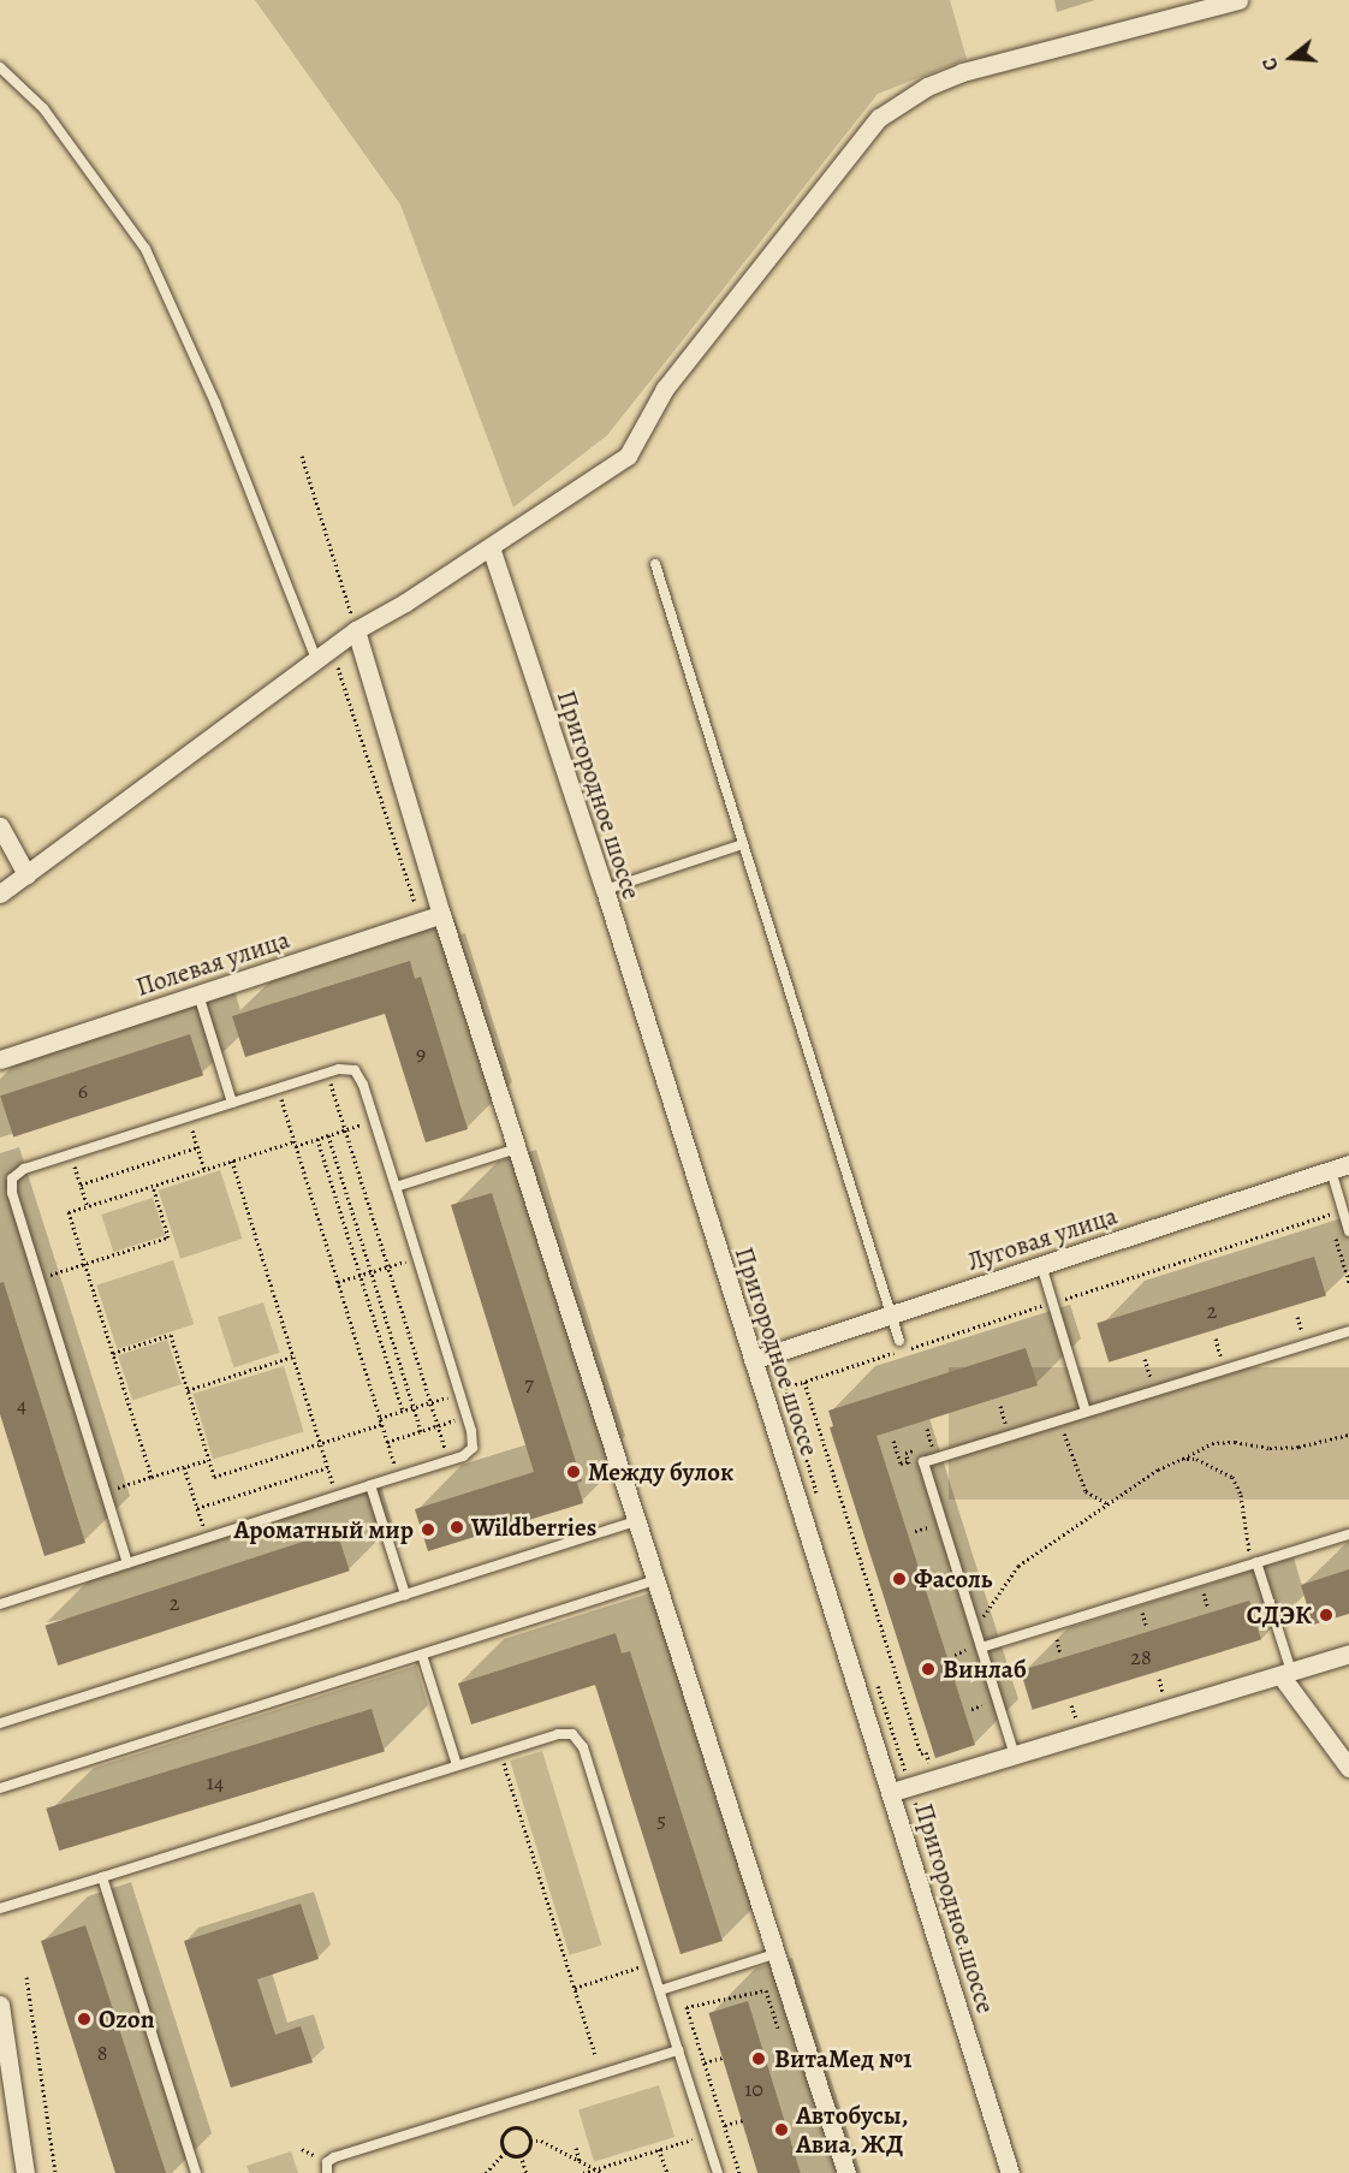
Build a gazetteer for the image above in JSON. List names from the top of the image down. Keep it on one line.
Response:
{"streets":{"street":["Пригородное шоссе","Полевая улица","Луговая улица"]},"crossings":[["Пригородное шоссе","Луговая улица"]],"places":["Между булок","Wildberries","Ароматный мир","Фасоль","СДЭК","Винлаб","Ozon","ВитаМед №1","Автобусы, Авиа, ЖД"],"house_numbers":["9","6","2","7","4","2","28","14","5","8","10"],"north":"left"}
